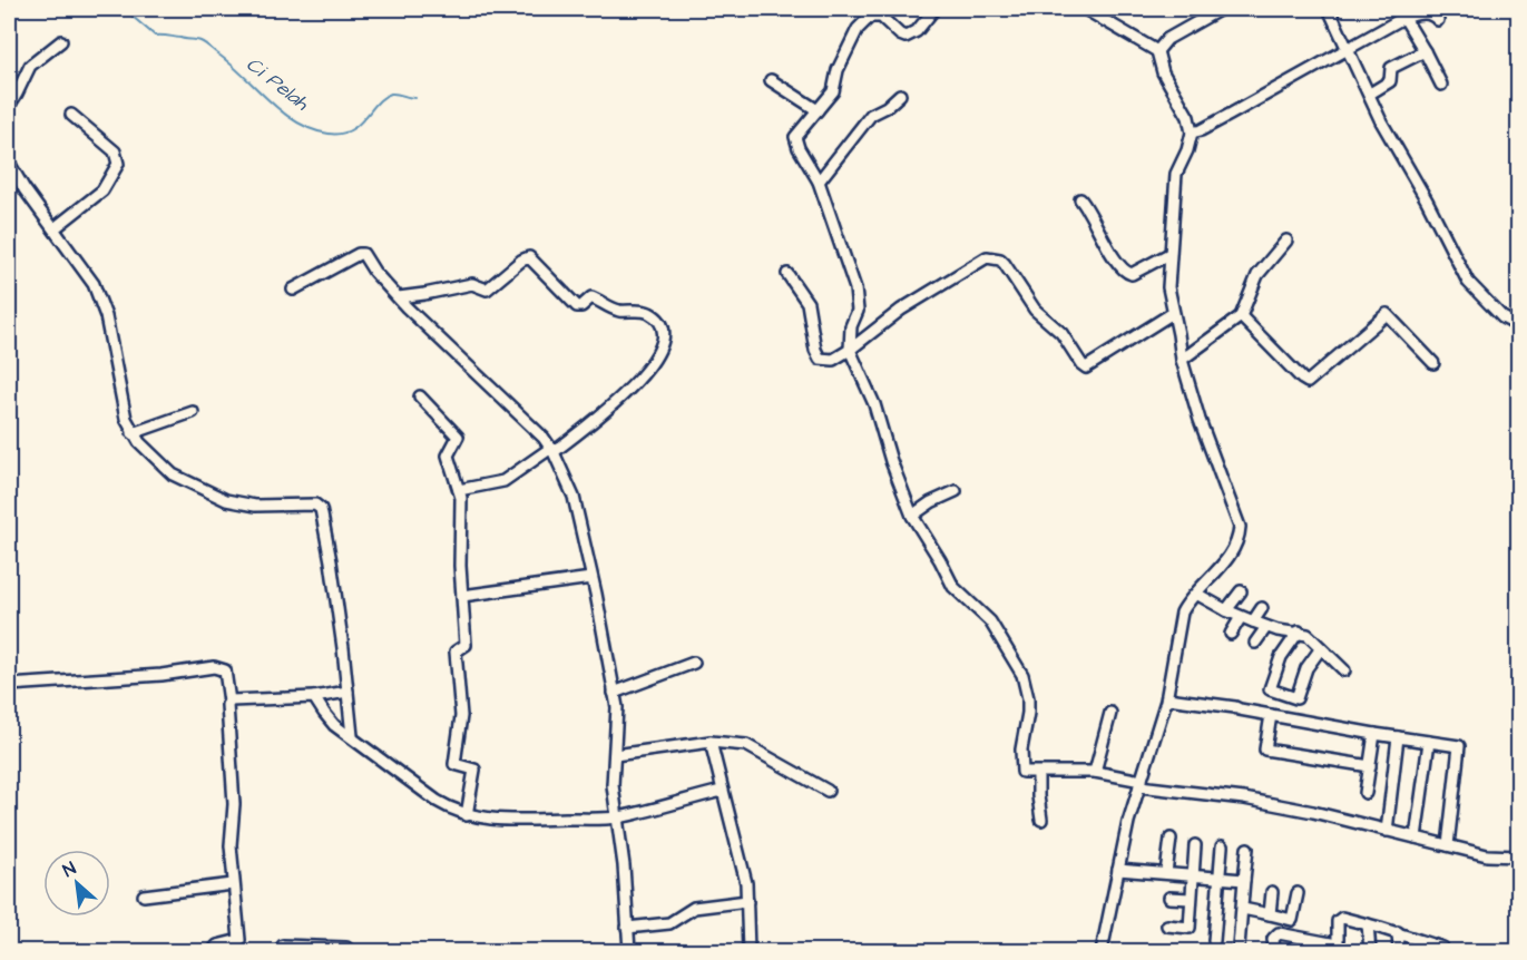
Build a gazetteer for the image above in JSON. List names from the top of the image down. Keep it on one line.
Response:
{"water":["Ci Pelah"],"north":"top left"}
